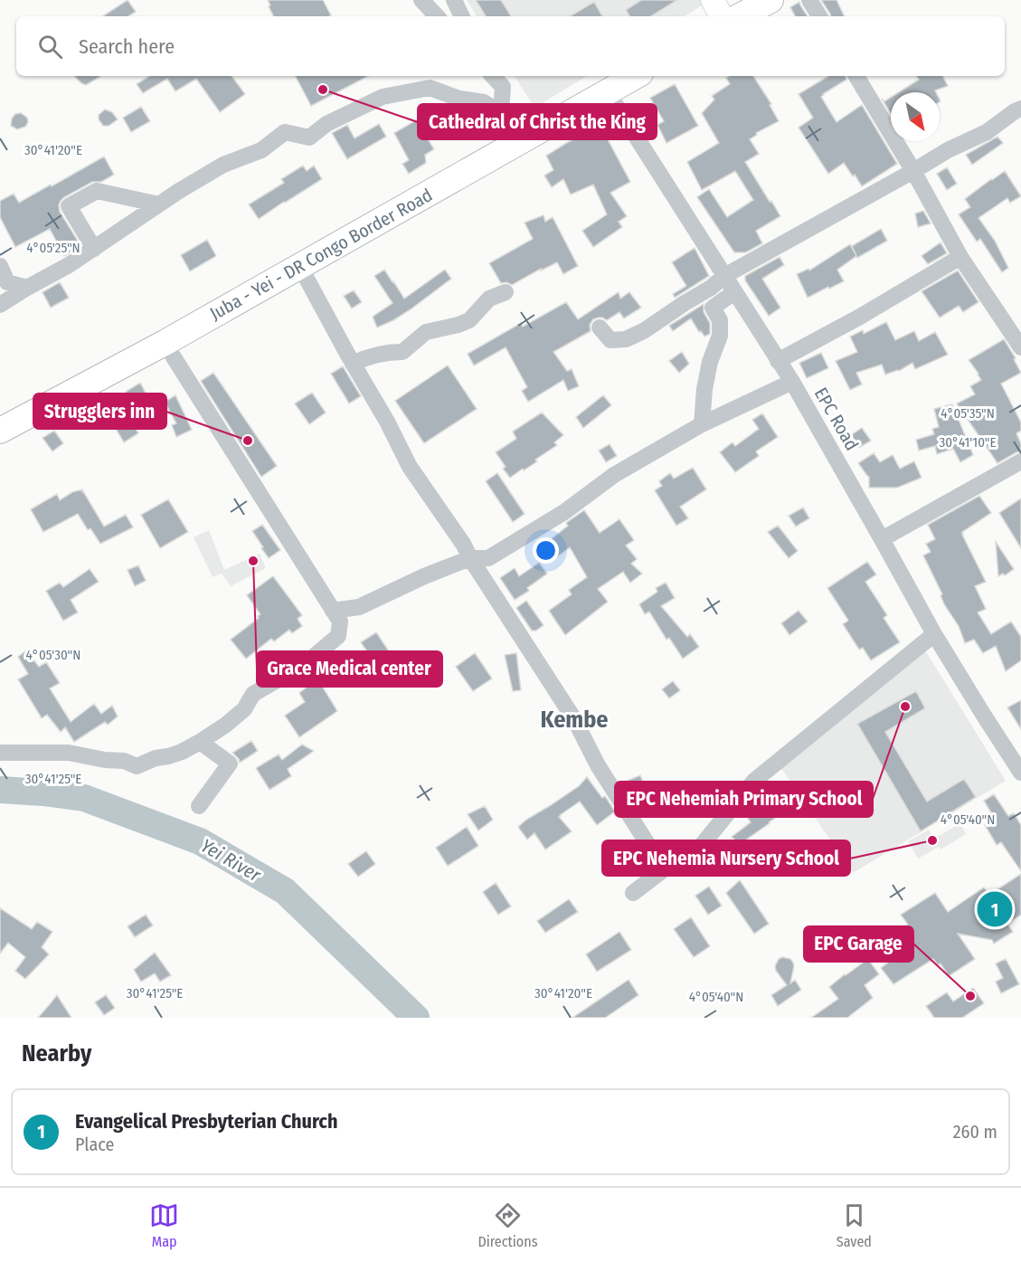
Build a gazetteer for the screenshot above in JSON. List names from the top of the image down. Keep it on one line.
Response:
{"streets":{"main road":["Juba - Yei - DR Congo Border Road"],"street":["EPC Road"]},"crossings":[["Juba - Yei - DR Congo Border Road","EPC Road"]],"districts":["Kembe"],"water":["Yei River"],"places":["Cathedral of Christ the King","Strugglers inn","Grace Medical center","EPC Nehemiah Primary School","EPC Nehemia Nursery School","EPC Garage"],"north":"bottom right","page":{"search":"Search here","pins":"1","heading":"Nearby","list":[{"mark":"1","name":"Evangelical Presbyterian Church","note":"Place","value":"260 m"}],"nav":["Map","Directions","Saved"]},"coordinates":["30°41'20\"E","4°05'25\"N","4°05'35\"N","30°41'10\"E","4°05'30\"N","30°41'25\"E","4°05'40\"N"]}
